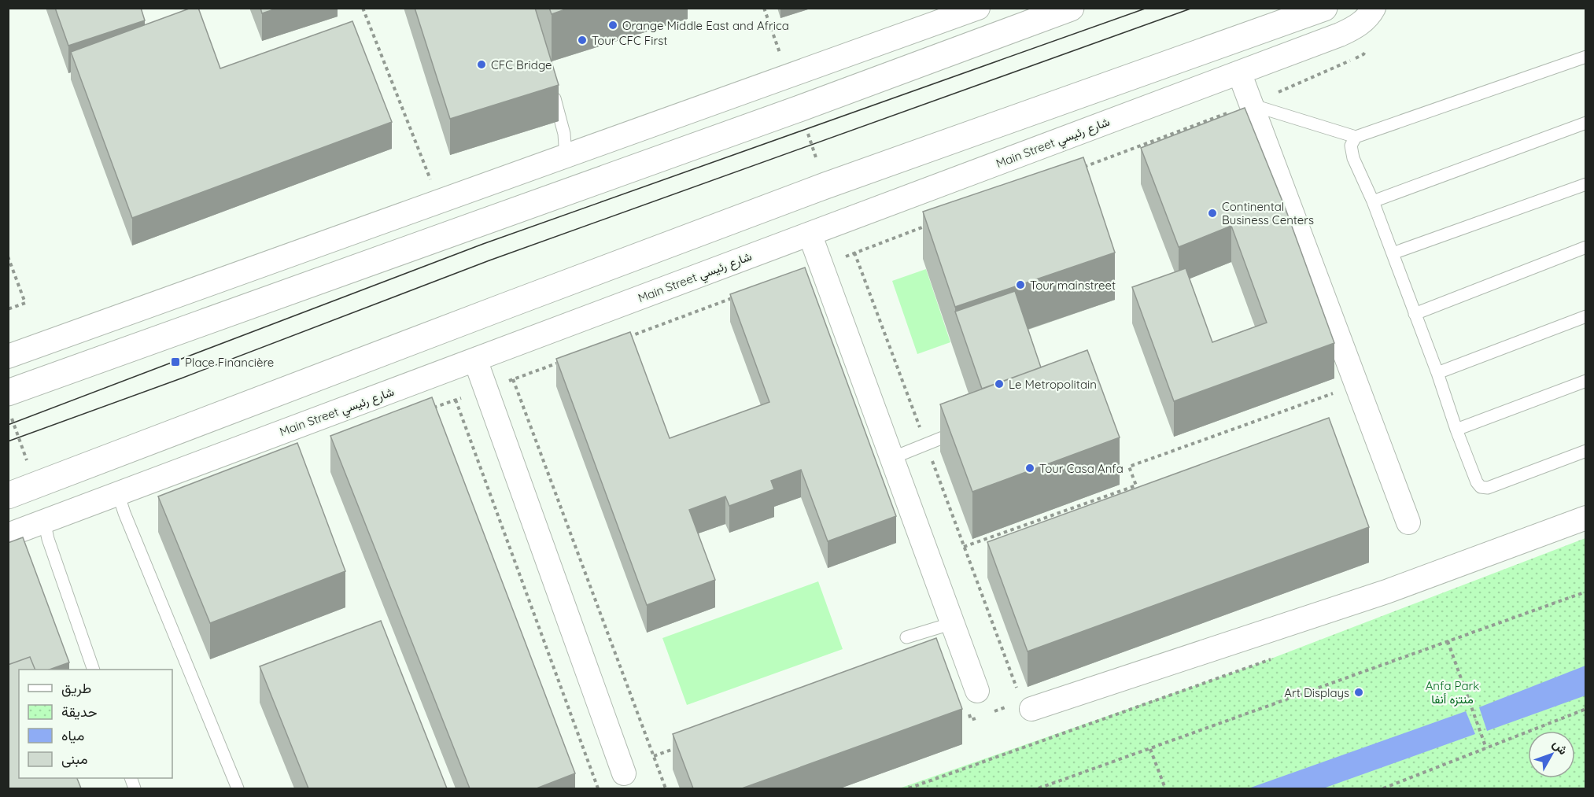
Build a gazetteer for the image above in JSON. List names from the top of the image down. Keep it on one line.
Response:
{"streets":{"street":["Main Street شارع رئيسي"]},"parks":["Anfa Park منتزه أنفا"],"places":{"other":["Orange Middle East and Africa","Tour CFC First","CFC Bridge","Continental Business Centers","Tour mainstreet","Le Metropolitain","Tour Casa Anfa","Art Displays"],"transit":["Place Financière"]},"legend":["طريق","حديقة","مياه","مبنى"],"north":"top right"}
